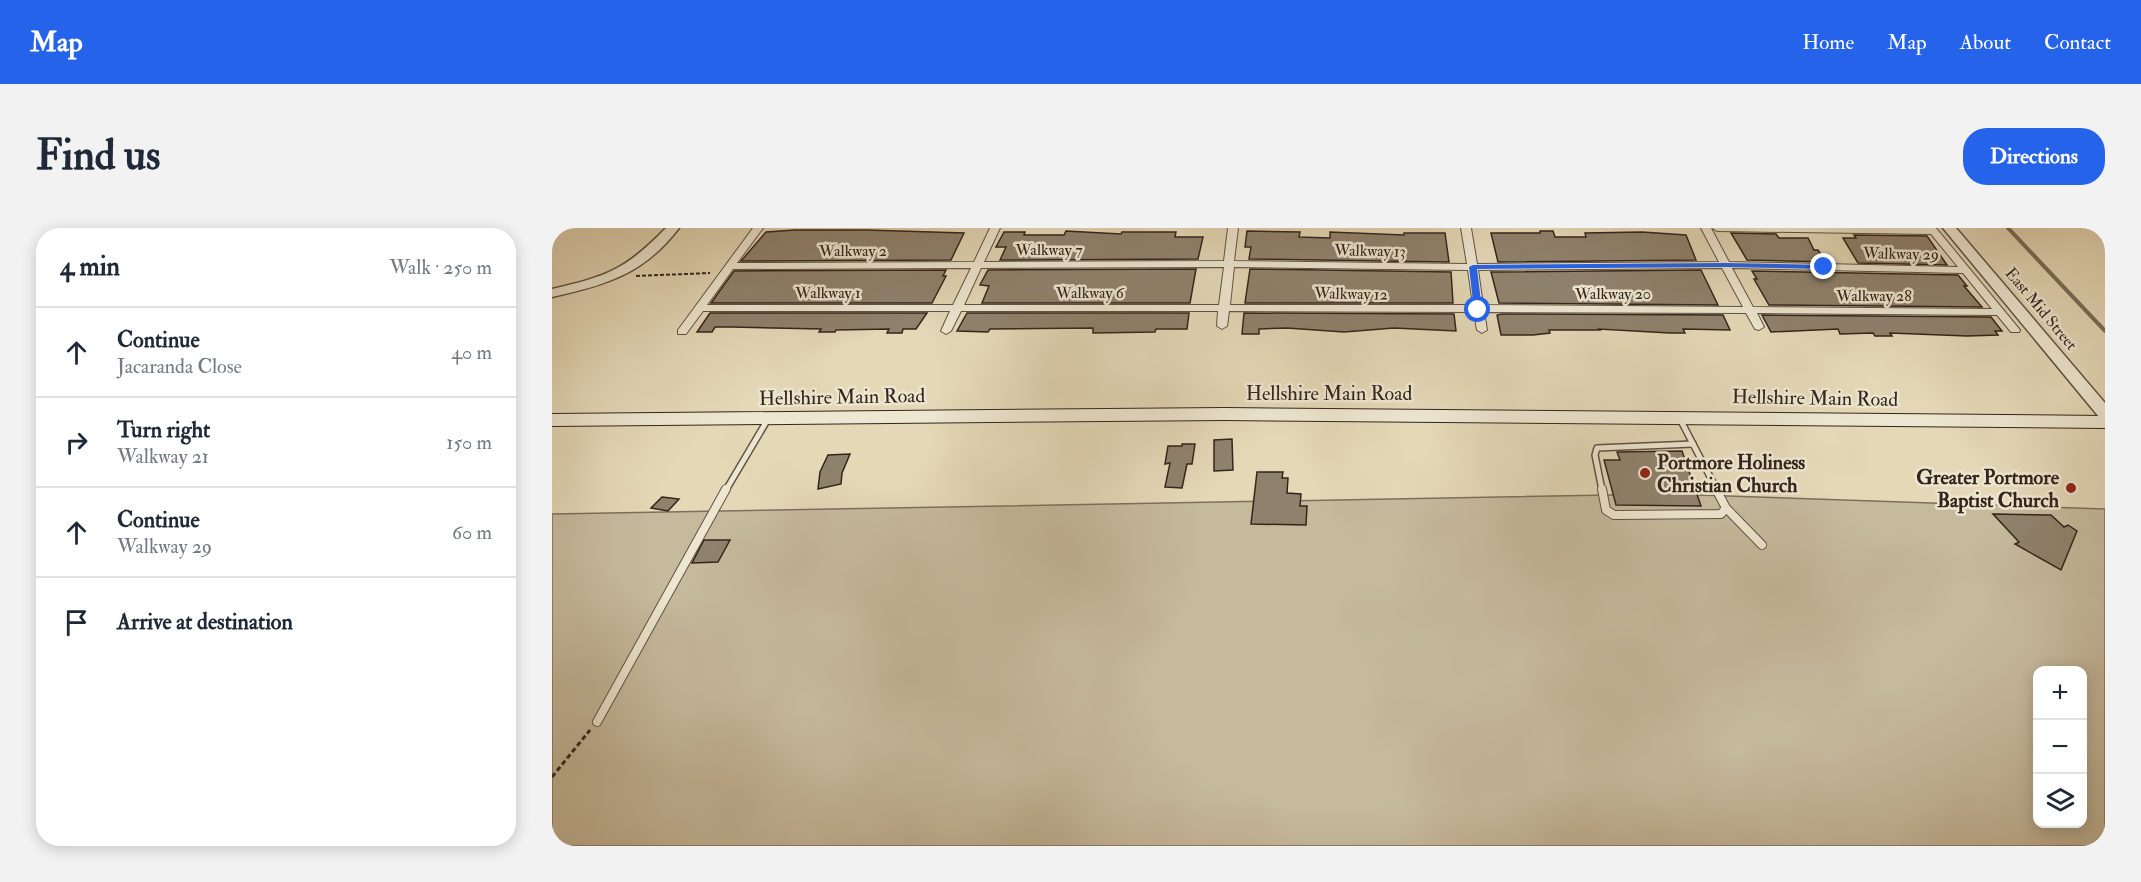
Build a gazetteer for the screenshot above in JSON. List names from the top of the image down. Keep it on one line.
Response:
{"streets":{"main road":["Hellshire Main Road"],"street":["Walkway 7","Walkway 2","Walkway 13","Walkway 29","Walkway 1","Walkway 6","Walkway 12","Walkway 20","Walkway 28","East Mid Street"]},"crossings":[["Walkway 7","Walkway 2"],["Walkway 7","Walkway 13"],["Walkway 13","Walkway 29"],["Walkway 1","Walkway 6"],["Walkway 6","Walkway 12"],["Walkway 12","Walkway 20"],["Walkway 20","Walkway 28"]],"places":["Portmore Holiness Christian Church","Greater Portmore Baptist Church"],"page":{"header":"Map","nav":["Home","Map","About","Contact"],"buttons":"Directions","title":"Find us","heading":["4 min","Walk · 250 m"],"list":[["Continue","Jacaranda Close","40 m"],["Turn right","Walkway 21","150 m"],["Continue","Walkway 29","60 m"],"Arrive at destination"],"map_buttons":["+","−"]}}
